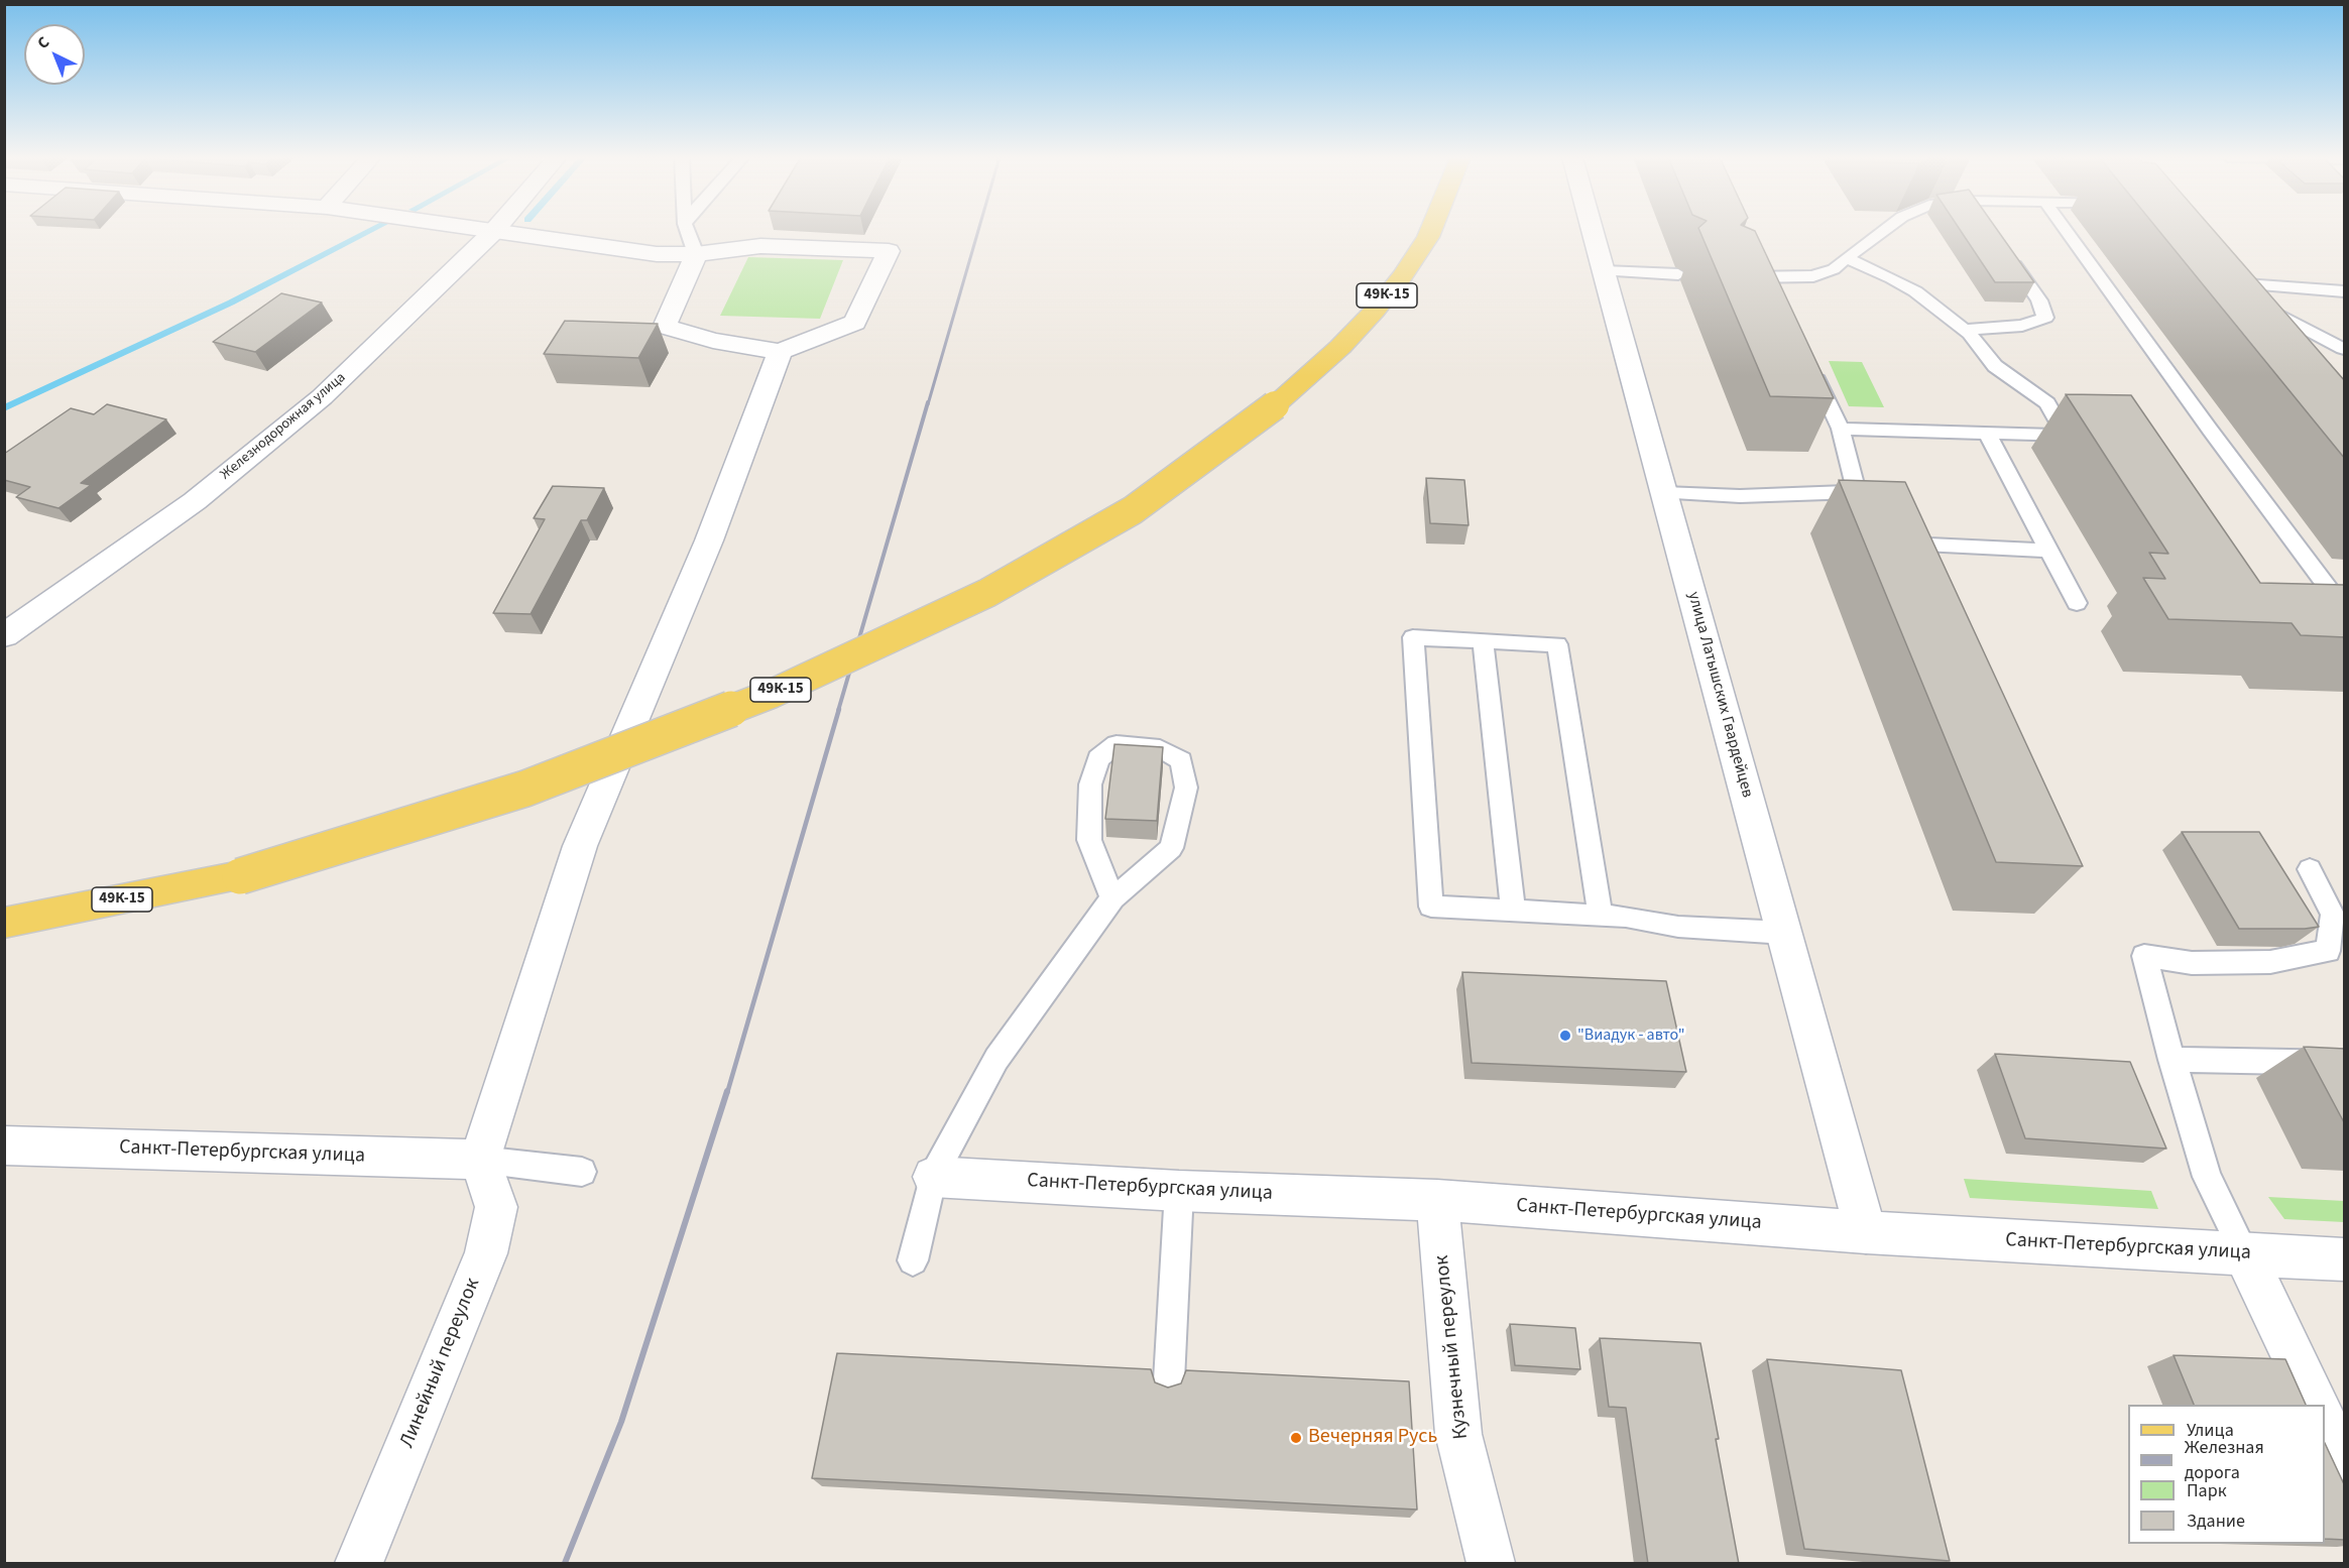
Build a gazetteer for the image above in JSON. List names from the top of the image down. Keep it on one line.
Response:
{"streets":{"main road":["49К-15"],"street":["Железнодорожная улица","улица Латышских Гвардейцев","Санкт-Петербургская улица","Кузнечный переулок","Линейный переулок"]},"crossings":[["улица Латышских Гвардейцев","Санкт-Петербургская улица"],["Санкт-Петербургская улица","Кузнечный переулок"],["Санкт-Петербургская улица","Линейный переулок"]],"places":["\"Виадук - авто\"","Вечерняя Русь"],"legend":["Улица","Железная дорога","Парк","Здание"],"north":"top left"}
